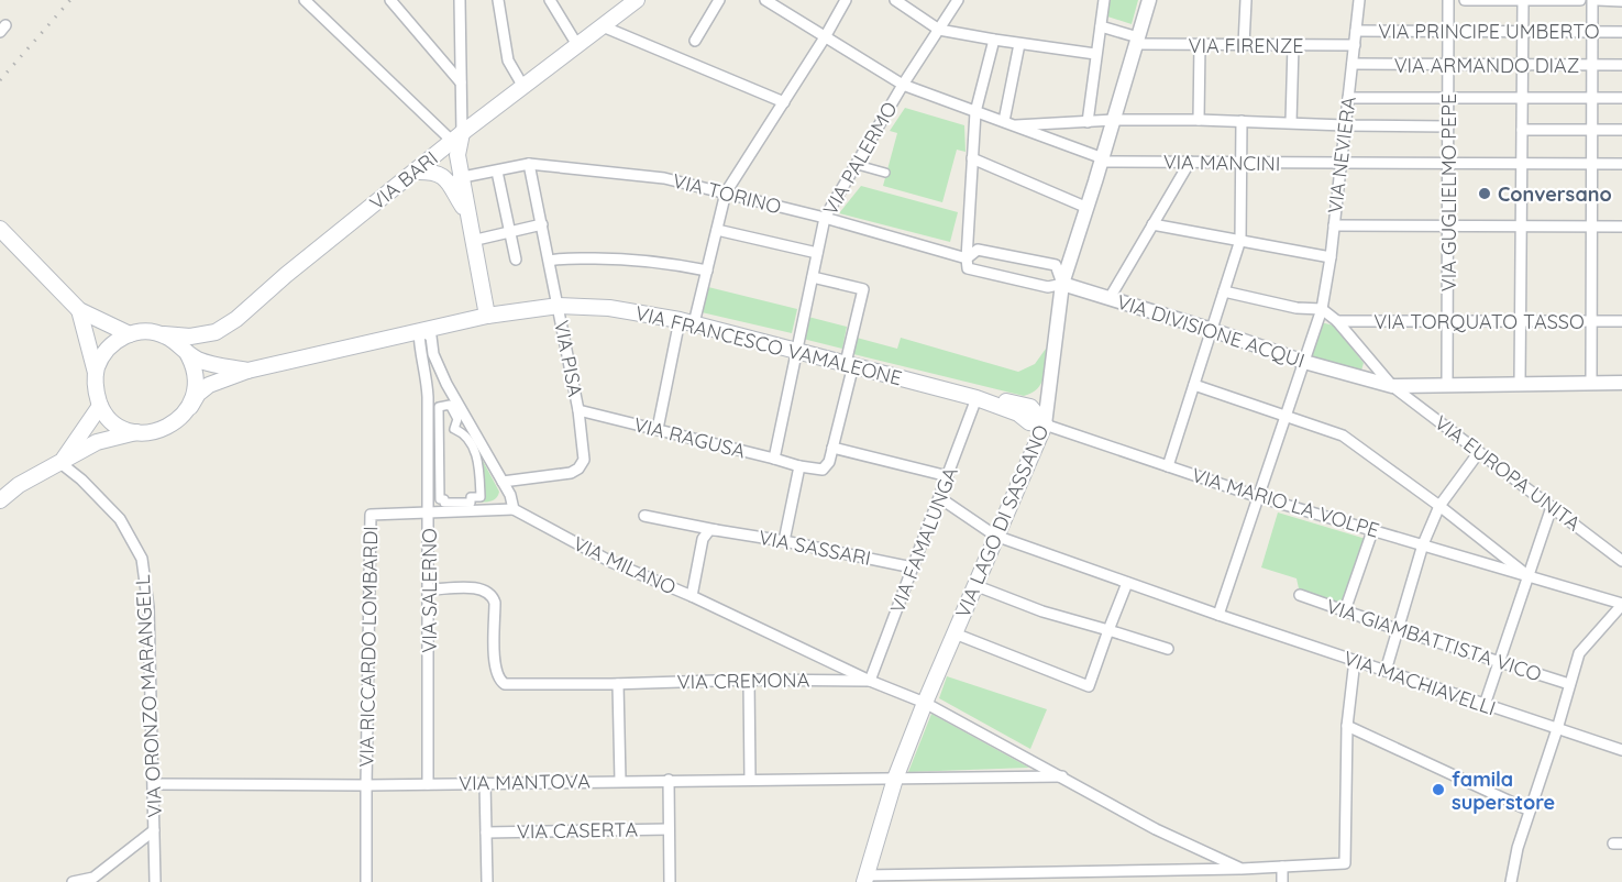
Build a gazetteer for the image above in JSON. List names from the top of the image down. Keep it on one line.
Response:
{"streets":{"main road":["VIA BARI","VIA FRANCESCO VAMALEONE","VIA LAGO DI SASSANO"],"street":["VIA PRINCIPE UMBERTO","VIA FIRENZE","VIA ARMANDO DIAZ","VIA NEVIERA","VIA PALERMO","VIA MANCINI","VIA GUGLIELMO PEPE","VIA TORINO","VIA TORQUATO TASSO","VIA DIVISIONE ACQUI","VIA PISA","VIA RAGUSA","VIA EUROPA UNITA","VIA MARIO LA VOLPE","VIA FAMALUNGA","VIA SASSARI","VIA MILANO","VIA SALERNO","VIA GIAMBATTISTA VICO","VIA RICCARDO LOMBARDI","VIA CREMONA","VIA MACHIAVELLI","VIA ORONZO MARANGELL","VIA MANTOVA","VIA CASERTA"]},"crossings":[["VIA PRINCIPE UMBERTO","VIA NEVIERA"],["VIA PRINCIPE UMBERTO","VIA GUGLIELMO PEPE"],["VIA FIRENZE","VIA NEVIERA"],["VIA FIRENZE","VIA LAGO DI SASSANO"],["VIA ARMANDO DIAZ","VIA NEVIERA"],["VIA ARMANDO DIAZ","VIA GUGLIELMO PEPE"],["VIA NEVIERA","VIA MANCINI"],["VIA NEVIERA","VIA DIVISIONE ACQUI"],["VIA NEVIERA","VIA EUROPA UNITA"],["VIA NEVIERA","VIA MARIO LA VOLPE"],["VIA NEVIERA","VIA MACHIAVELLI"],["VIA PALERMO","VIA TORINO"],["VIA PALERMO","VIA FRANCESCO VAMALEONE"],["VIA PALERMO","VIA RAGUSA"],["VIA MANCINI","VIA GUGLIELMO PEPE"],["VIA MANCINI","VIA LAGO DI SASSANO"],["VIA BARI","VIA TORINO"],["VIA BARI","VIA FRANCESCO VAMALEONE"],["VIA GUGLIELMO PEPE","VIA TORQUATO TASSO"],["VIA GUGLIELMO PEPE","VIA DIVISIONE ACQUI"],["VIA TORINO","VIA PISA"],["VIA TORQUATO TASSO","VIA EUROPA UNITA"],["VIA DIVISIONE ACQUI","VIA EUROPA UNITA"],["VIA DIVISIONE ACQUI","VIA LAGO DI SASSANO"],["VIA FRANCESCO VAMALEONE","VIA PISA"],["VIA FRANCESCO VAMALEONE","VIA FAMALUNGA"],["VIA FRANCESCO VAMALEONE","VIA SALERNO"],["VIA PISA","VIA RAGUSA"],["VIA MARIO LA VOLPE","VIA LAGO DI SASSANO"],["VIA LAGO DI SASSANO","VIA MILANO"],["VIA LAGO DI SASSANO","VIA MACHIAVELLI"],["VIA LAGO DI SASSANO","VIA MANTOVA"],["VIA FAMALUNGA","VIA SASSARI"],["VIA FAMALUNGA","VIA MILANO"],["VIA FAMALUNGA","VIA CREMONA"],["VIA FAMALUNGA","VIA MACHIAVELLI"],["VIA MILANO","VIA RICCARDO LOMBARDI"],["VIA MILANO","VIA CREMONA"],["VIA MILANO","VIA MANTOVA"],["VIA SALERNO","VIA RICCARDO LOMBARDI"],["VIA SALERNO","VIA CREMONA"],["VIA SALERNO","VIA MANTOVA"],["VIA RICCARDO LOMBARDI","VIA MANTOVA"],["VIA ORONZO MARANGELL","VIA MANTOVA"]],"places":["Conversano","famila superstore"]}
